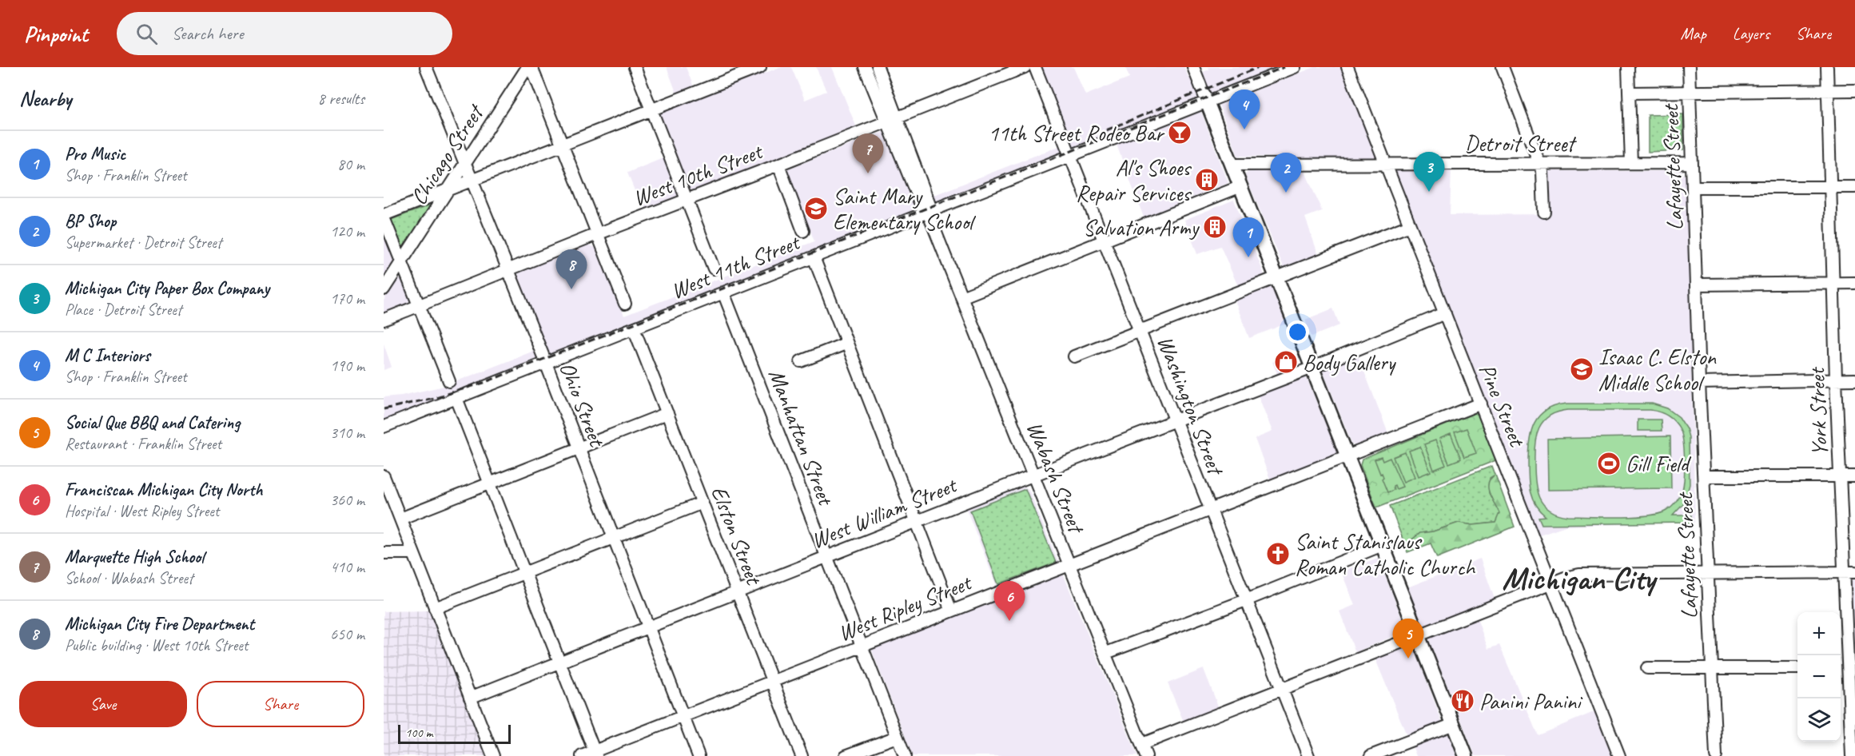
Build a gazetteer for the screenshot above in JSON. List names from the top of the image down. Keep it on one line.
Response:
{"streets":{"street":["Detroit Street","Chicago Street","Lafayette Street","West 10th Street","West 11th Street","Ohio Street","Washington Street","Pine Street","York Street","Manhattan Street","Wabash Street","West William Street","Elston Street","West Ripley Street"]},"crossings":[["Detroit Street","Lafayette Street"],["Detroit Street","Pine Street"],["Chicago Street","Ohio Street"],["West 10th Street","Ohio Street"],["West 10th Street","Wabash Street"],["West 11th Street","Ohio Street"],["West 11th Street","Washington Street"],["West 11th Street","Manhattan Street"],["West 11th Street","Wabash Street"],["West 11th Street","Elston Street"],["Ohio Street","West William Street"],["Ohio Street","West Ripley Street"],["Washington Street","West William Street"],["Washington Street","West Ripley Street"],["Pine Street","West William Street"],["Pine Street","West Ripley Street"],["Manhattan Street","West William Street"],["Manhattan Street","West Ripley Street"],["Wabash Street","West William Street"],["Wabash Street","West Ripley Street"],["West William Street","Elston Street"],["Elston Street","West Ripley Street"]],"districts":["Michigan City"],"places":{"bar":["11th Street Rodeo Bar"],"building":["Al's Shoes Repair Services","Salvation Army"],"school or university":["Saint Mary Elementary School","Isaac C. Elston Middle School"],"shop":["Body Gallery"],"sports":["Gill Field"],"church":["Saint Stanislaus Roman Catholic Church"],"restaurant":["Panini Panini"]},"scale_bar":"100 m","page":{"header":"Pinpoint","search":"Search here","nav":["Map","Layers","Share"],"heading":["Nearby","8 results"],"pins":["4","7","3","2","1","8","6","5"],"list":[{"mark":"1","name":"Pro Music","note":"Shop · Franklin Street","value":"80 m"},{"mark":"2","name":"BP Shop","note":"Supermarket · Detroit Street","value":"120 m"},{"mark":"3","name":"Michigan City Paper Box Company","note":"Place · Detroit Street","value":"170 m"},{"mark":"4","name":"M C Interiors","note":"Shop · Franklin Street","value":"190 m"},{"mark":"5","name":"Social Que BBQ and Catering","note":"Restaurant · Franklin Street","value":"310 m"},{"mark":"6","name":"Franciscan Michigan City North","note":"Hospital · West Ripley Street","value":"360 m"},{"mark":"7","name":"Marquette High School","note":"School · Wabash Street","value":"410 m"},{"mark":"8","name":"Michigan City Fire Department","note":"Public building · West 10th Street","value":"650 m"}],"map_buttons":["+","−"],"buttons":["Save","Share"],"scale":"100 m"}}
